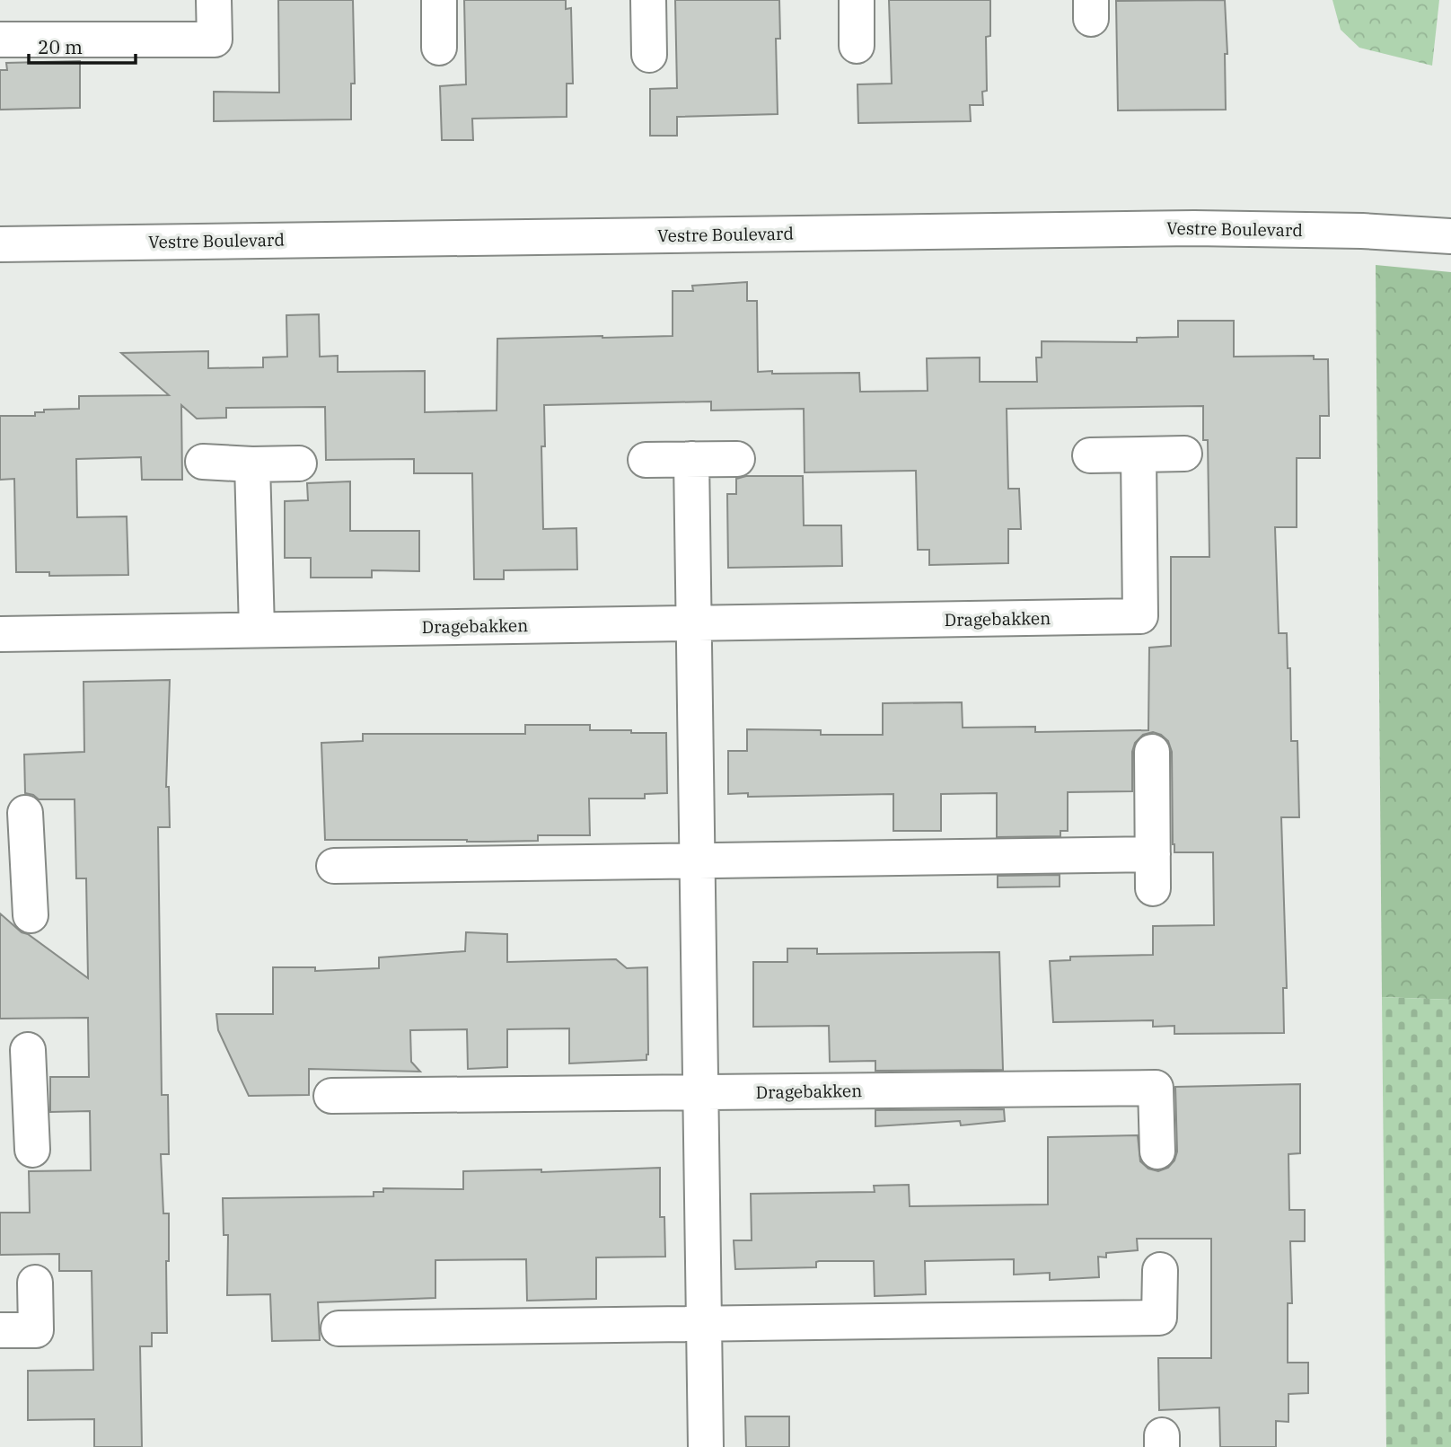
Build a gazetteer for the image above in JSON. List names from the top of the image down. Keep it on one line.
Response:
{"streets":{"street":["Vestre Boulevard","Dragebakken"]},"scale_bar":"20 m"}
